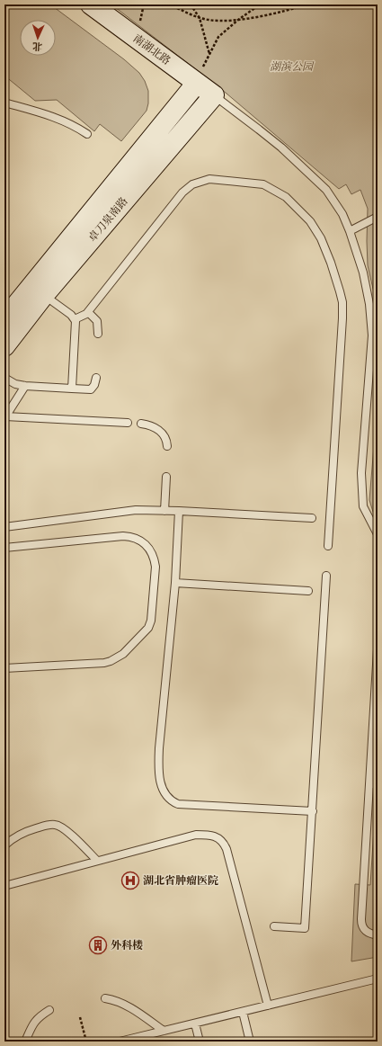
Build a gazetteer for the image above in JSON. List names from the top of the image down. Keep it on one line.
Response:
{"streets":{"street":["南湖北路","卓刀泉南路"]},"crossings":[["南湖北路","卓刀泉南路"]],"parks":["湖滨公园"],"places":{"hospital":["湖北省肿瘤医院"],"building":["外科楼"]},"north":"bottom"}
